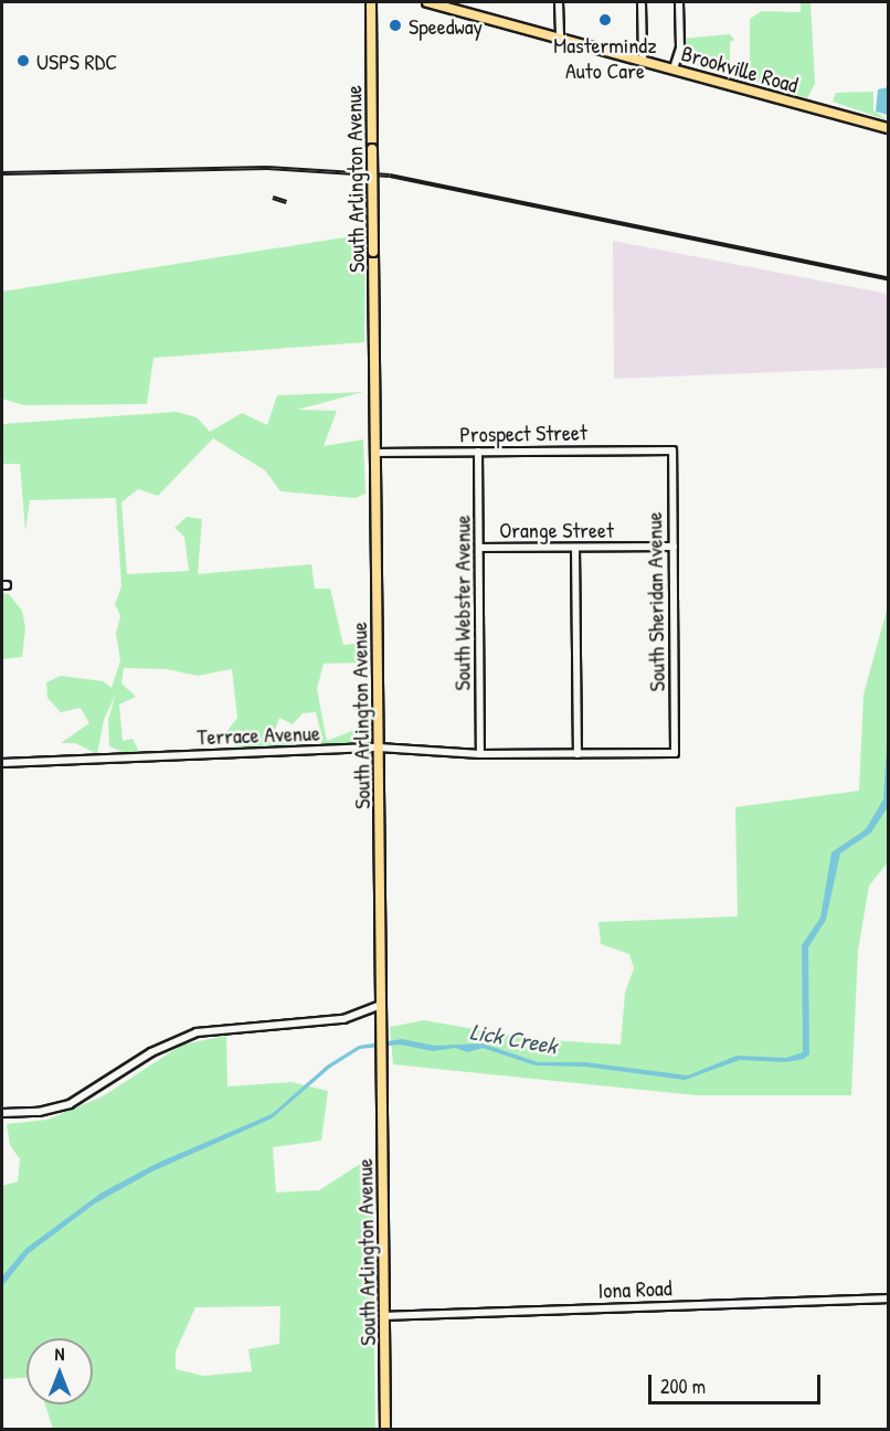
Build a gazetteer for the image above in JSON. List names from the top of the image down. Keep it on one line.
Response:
{"streets":{"main road":["Brookville Road","South Arlington Avenue"],"street":["Prospect Street","Orange Street","South Sheridan Avenue","South Webster Avenue","Terrace Avenue","Iona Road"]},"crossings":[["South Arlington Avenue","Prospect Street"],["South Arlington Avenue","Terrace Avenue"],["South Arlington Avenue","Iona Road"],["Prospect Street","South Sheridan Avenue"],["Prospect Street","South Webster Avenue"],["Orange Street","South Sheridan Avenue"],["Orange Street","South Webster Avenue"],["South Sheridan Avenue","Terrace Avenue"],["South Webster Avenue","Terrace Avenue"]],"water":["Lick Creek"],"places":["Mastermindz Auto Care","Speedway","USPS RDC"],"scale_bar":"200 m","north":"top"}
